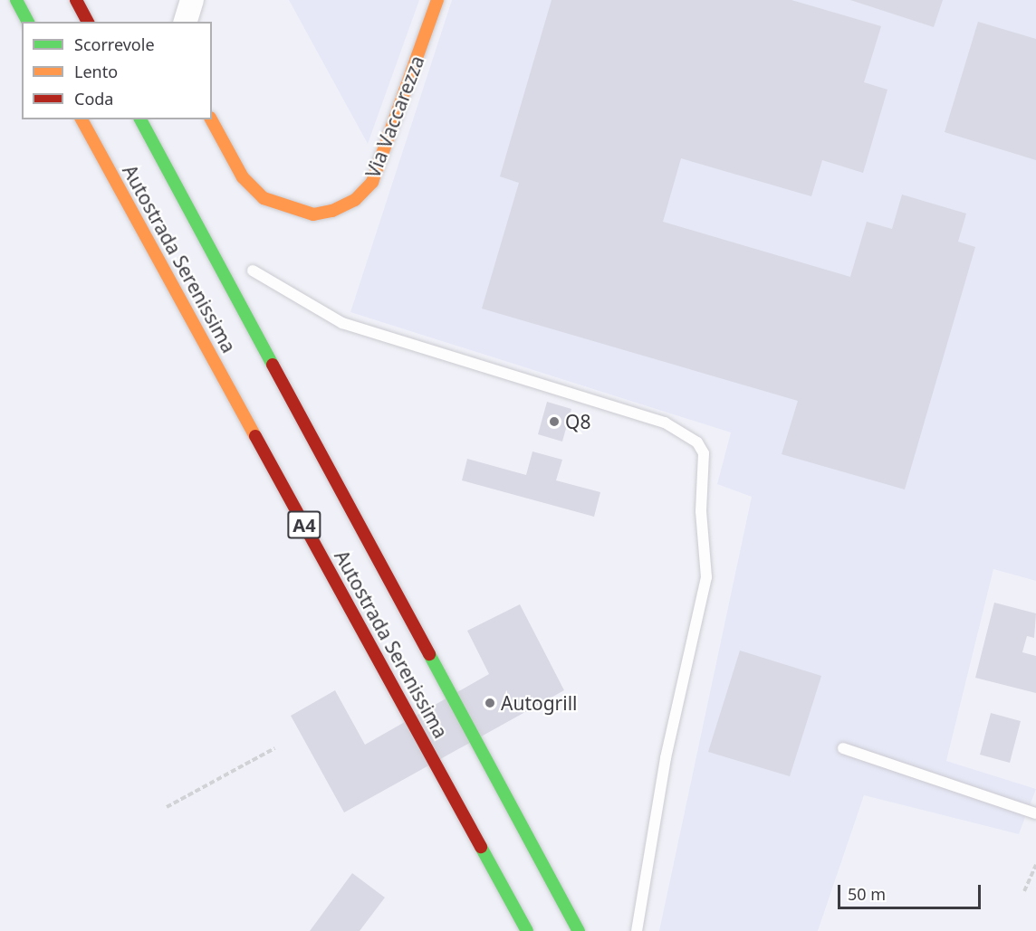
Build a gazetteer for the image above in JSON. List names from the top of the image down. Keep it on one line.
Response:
{"streets":{"main road":["Via Vaccarezza","Autostrada Serenissima","A4"]},"places":["Q8","Autogrill"],"legend":["Scorrevole","Lento","Coda"],"scale_bar":"50 m"}
